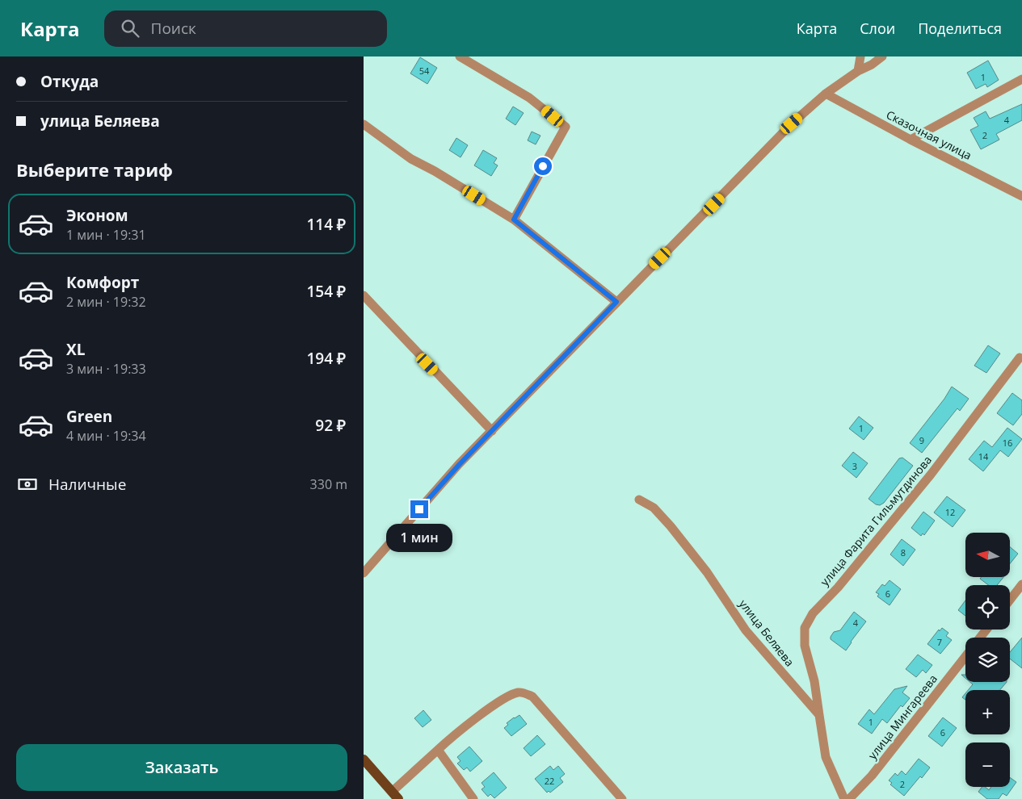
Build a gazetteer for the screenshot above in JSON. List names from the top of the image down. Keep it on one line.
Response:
{"streets":{"street":["Сказочная улица","улица Фарита Гильмутдинова","улица Беляева","улица Мингареева"]},"crossings":[["улица Фарита Гильмутдинова","улица Беляева"]],"house_numbers":["54","1","4","2","1","9","16","14","3","12","8","6","4","7","1","6","22","2"],"north":"left","page":{"header":"Карта","search":"Поиск","nav":["Карта","Слои","Поделиться"],"banner":["Откуда","улица Беляева"],"heading":"Выберите тариф","list":[{"name":"Эконом","note":"1 мин · 19:31","value":"114 ₽"},{"name":"Комфорт","note":"2 мин · 19:32","value":"154 ₽"},{"name":"XL","note":"3 мин · 19:33","value":"194 ₽"},{"name":"Green","note":"4 мин · 19:34","value":"92 ₽"}],"pay":["Наличные","330 m"],"bubble":"1 мин","map_buttons":["+","−"],"buttons":"Заказать"}}
